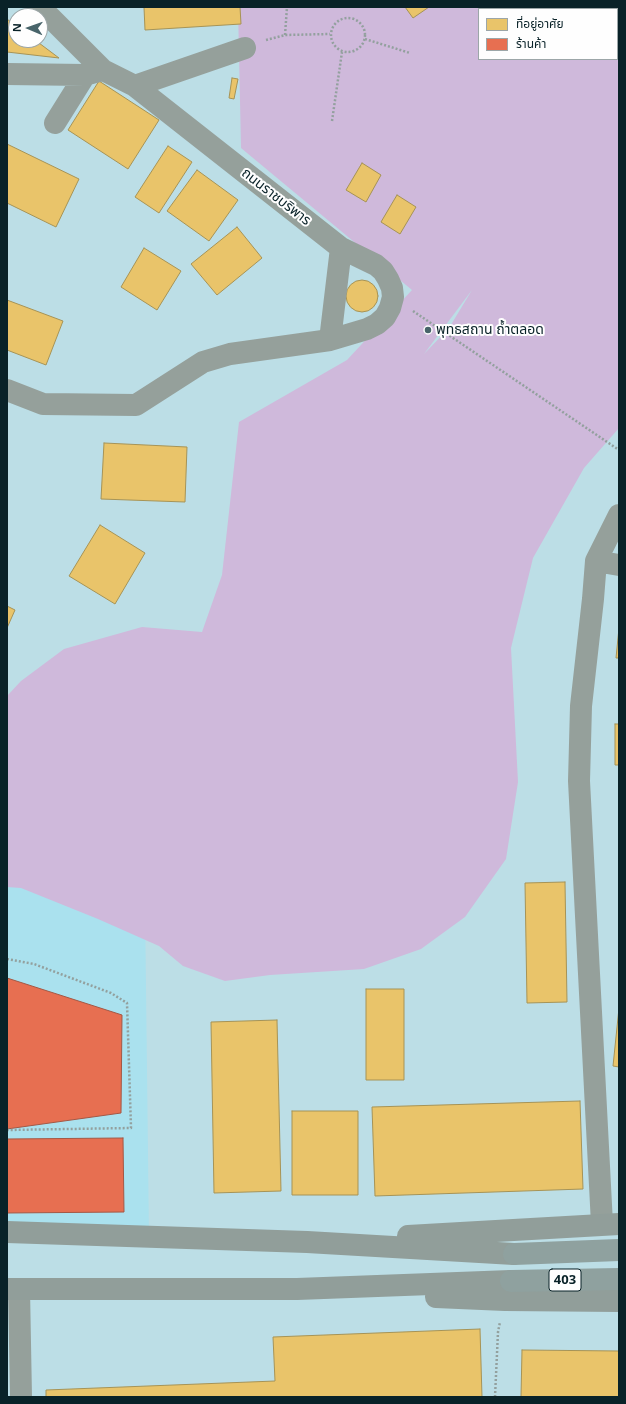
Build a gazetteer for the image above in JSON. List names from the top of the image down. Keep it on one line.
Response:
{"streets":{"highway":["403"],"street":["ถนนราชบริพาร"]},"places":["พุทธสถาน ถ้ำตลอด"],"legend":["ที่อยู่อาศัย","ร้านค้า"],"north":"left"}
